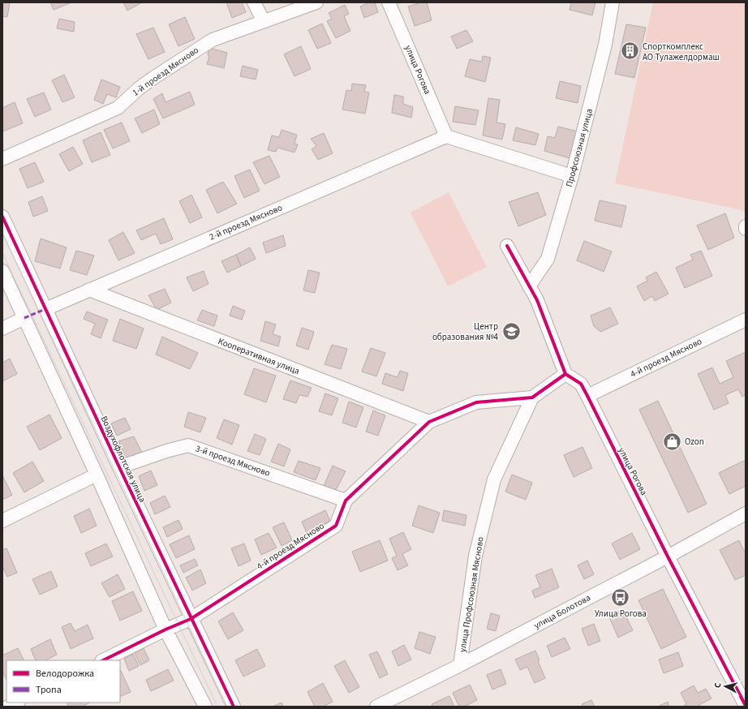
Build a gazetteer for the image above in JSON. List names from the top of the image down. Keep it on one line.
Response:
{"streets":{"street":["улица Рогова","1-й проезд Мясново","Профсоюзная улица","2-й проезд Мясново","Кооперативная улица","4-й проезд Мясново","Воздухофлотская улица","3-й проезд Мясново","улица Профсоюзная Мясново","улица Болотова"]},"crossings":[["улица Рогова","2-й проезд Мясново"],["улица Рогова","4-й проезд Мясново"],["улица Рогова","улица Болотова"],["2-й проезд Мясново","Кооперативная улица"],["2-й проезд Мясново","Воздухофлотская улица"],["Кооперативная улица","4-й проезд Мясново"],["4-й проезд Мясново","Воздухофлотская улица"],["4-й проезд Мясново","3-й проезд Мясново"],["4-й проезд Мясново","улица Профсоюзная Мясново"],["Воздухофлотская улица","3-й проезд Мясново"],["улица Профсоюзная Мясново","улица Болотова"]],"places":{"building":["Спорткомплекс АО Тулажелдормаш"],"school or university":["Центр образования №4"],"shop":["Ozon"],"bus stop":["Улица Рогова"]},"legend":["Велодорожка","Тропа"],"north":"left"}
